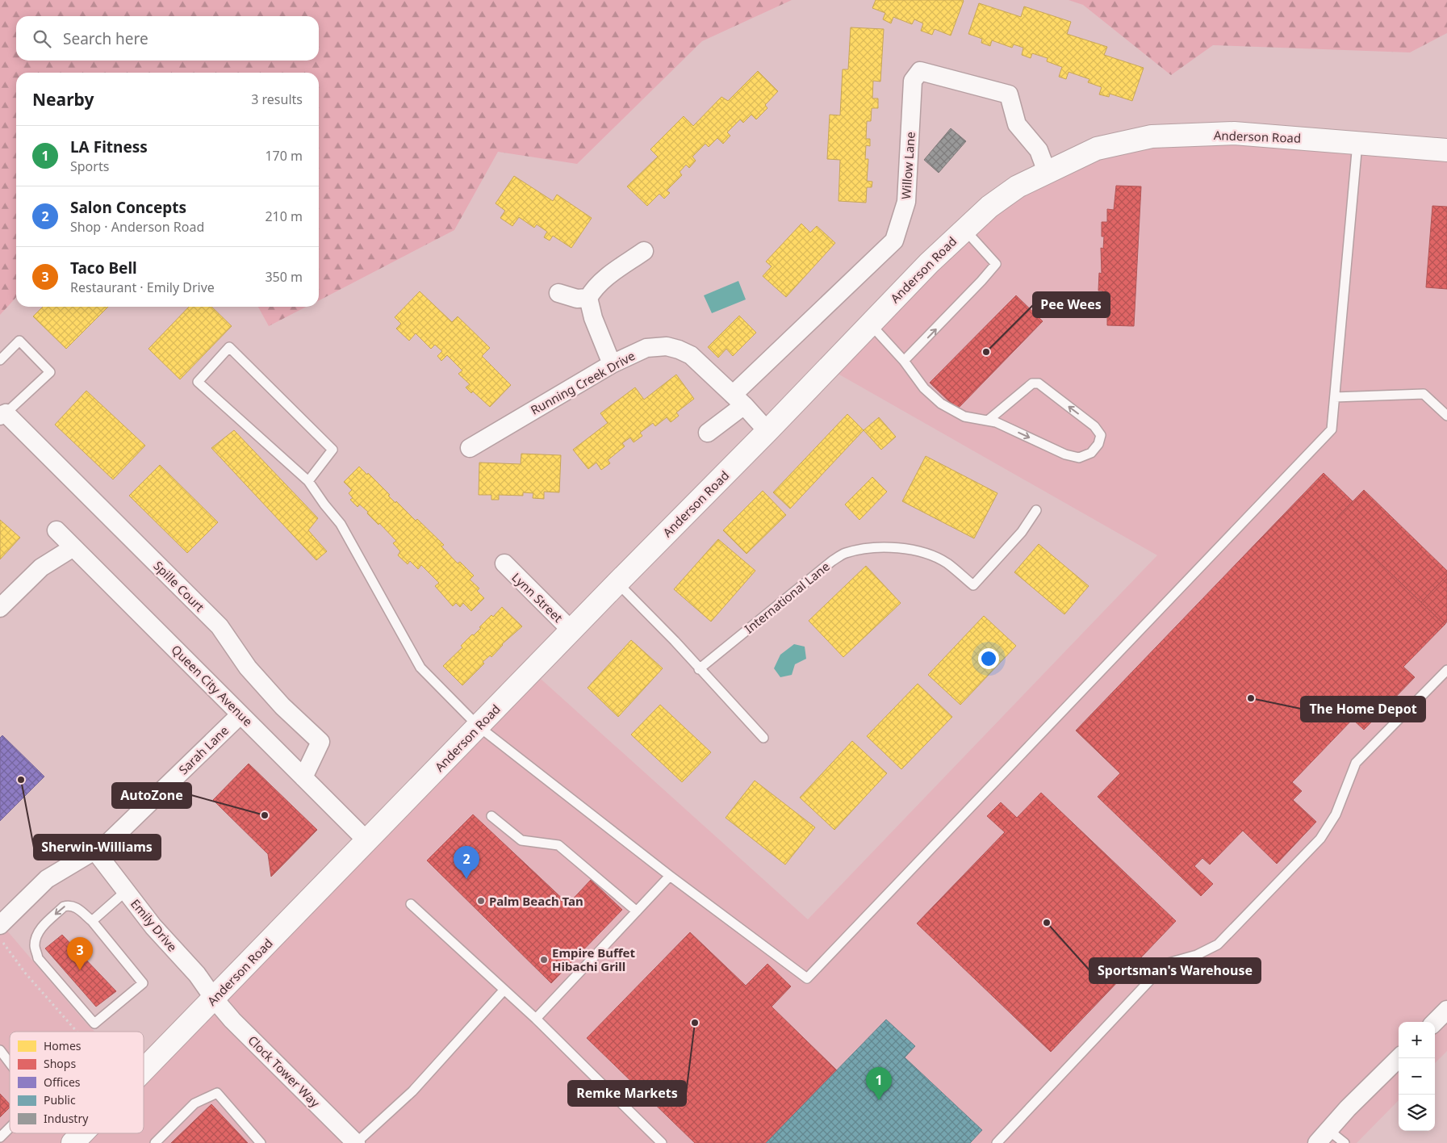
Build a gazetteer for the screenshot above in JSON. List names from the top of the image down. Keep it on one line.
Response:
{"streets":{"street":["Anderson Road","Willow Lane","Running Creek Drive","Spille Court","Lynn Street","Queen City Avenue","Sarah Lane","Emily Drive","Clock Tower Way"],"lane":["International Lane"]},"crossings":[["Anderson Road","Willow Lane"],["Anderson Road","Running Creek Drive"],["Anderson Road","Lynn Street"],["Anderson Road","Queen City Avenue"],["Anderson Road","Emily Drive"],["Anderson Road","Clock Tower Way"],["Willow Lane","Running Creek Drive"],["Spille Court","Queen City Avenue"],["Queen City Avenue","Sarah Lane"],["Sarah Lane","Emily Drive"],["Emily Drive","Clock Tower Way"]],"places":["Pee Wees","The Home Depot","Sherwin-Williams","AutoZone","Palm Beach Tan","Sportsman's Warehouse","Empire Buffet Hibachi Grill","Remke Markets"],"legend":["Homes","Shops","Offices","Public","Industry"],"page":{"search":"Search here","heading":["Nearby","3 results"],"list":[{"mark":"1","name":"LA Fitness","note":"Sports","value":"170 m"},{"mark":"2","name":"Salon Concepts","note":"Shop · Anderson Road","value":"210 m"},{"mark":"3","name":"Taco Bell","note":"Restaurant · Emily Drive","value":"350 m"}],"pins":["2","3","1"],"map_buttons":["+","−"]}}
